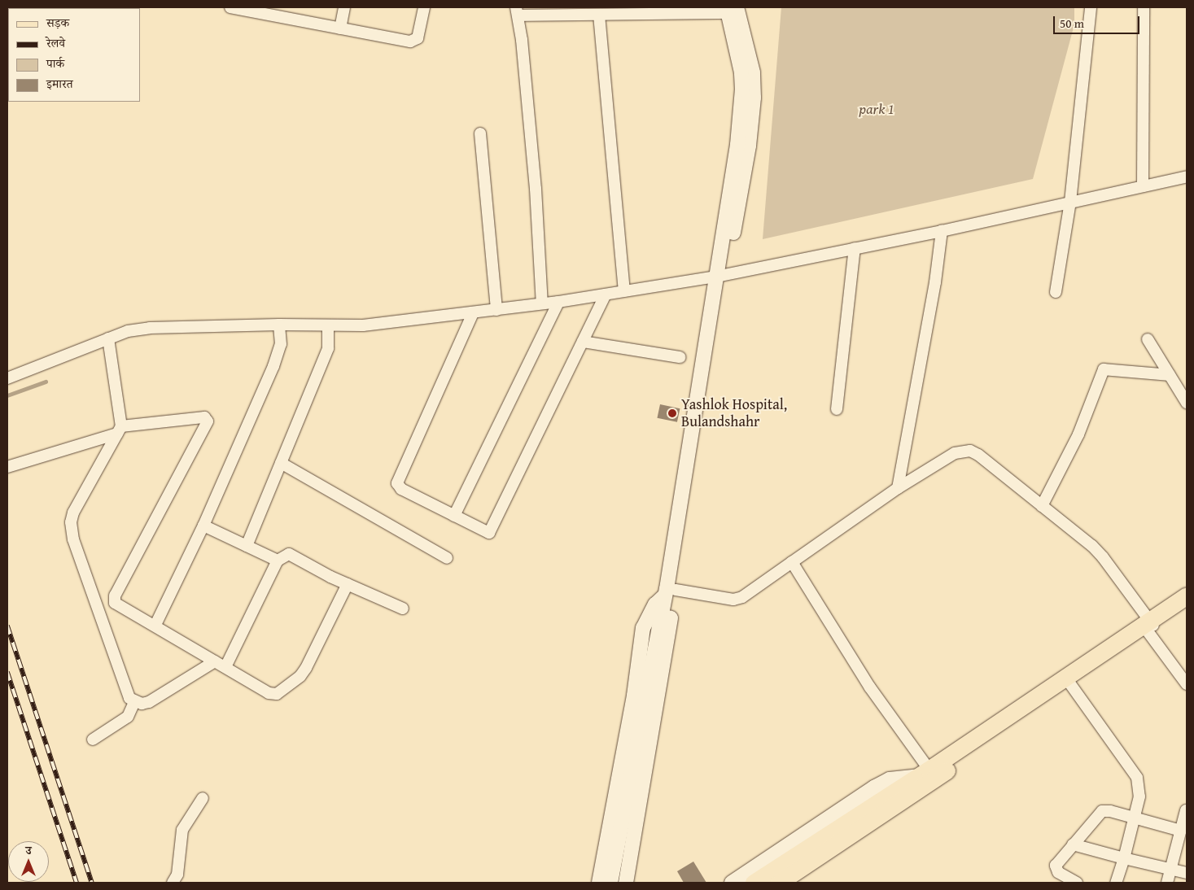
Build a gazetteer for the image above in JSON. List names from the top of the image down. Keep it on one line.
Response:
{"parks":["park 1"],"places":["Yashlok Hospital, Bulandshahr"],"legend":["सड़क","रेलवे","पार्क","इमारत"],"scale_bar":"50 m","north":"top"}
